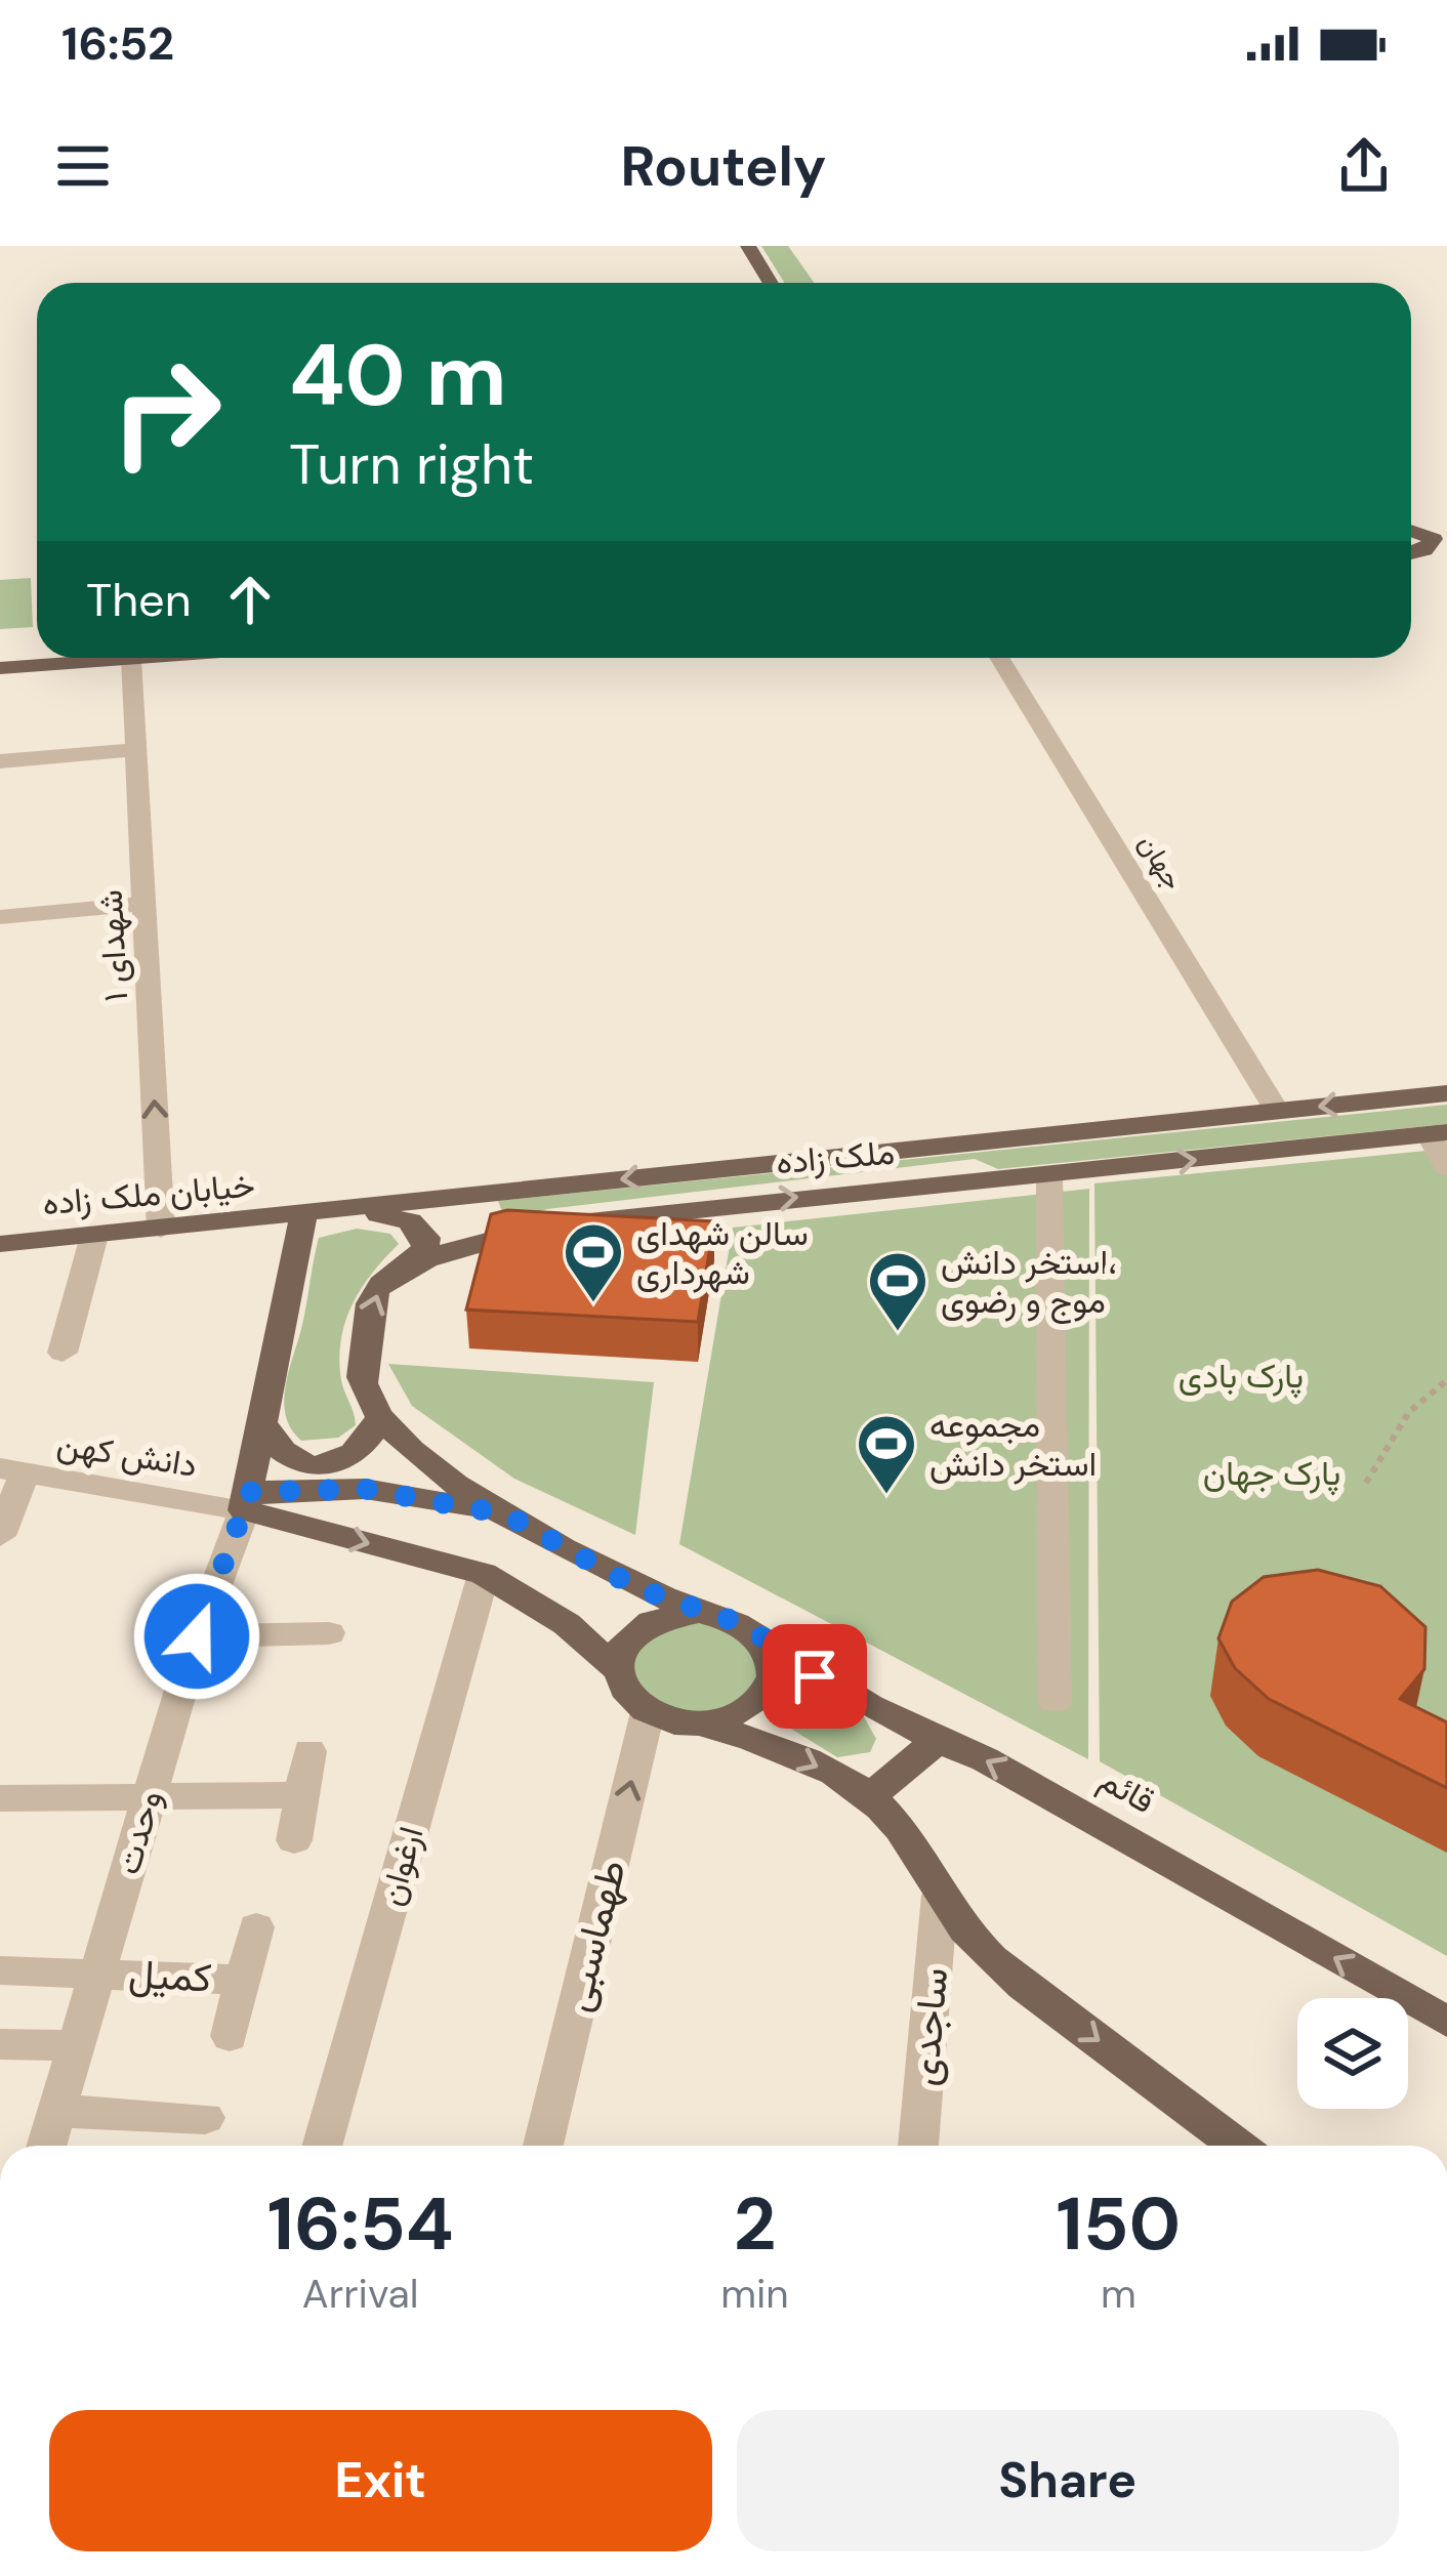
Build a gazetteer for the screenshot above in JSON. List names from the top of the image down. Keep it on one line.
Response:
{"streets":{"main road":["ملک زاده","خیابان ملک زاده","قائم"],"street":["جهان","شهدای ۱","دانش کهن","وحدت","ارغوان","طهماسبی","کمیل","ساجدی"]},"crossings":[["جهان","ملک زاده"],["شهدای ۱","خیابان ملک زاده"],["ملک زاده","خیابان ملک زاده"],["دانش کهن","وحدت"],["قائم","طهماسبی"],["وحدت","کمیل"]],"one_way":["شهدای ۱","طهماسبی"],"parks":["پارک بادی","پارک جهان"],"places":{"sports":["سالن شهدای شهرداری","استخر دانش، موج و رضوی","مجموعه استخر دانش"]},"page":{"status":"16:52","header":"Routely","turn":["40 m","Turn right"],"then":"Then","eta":["16:54","Arrival","2","min","150","m"],"buttons":["Exit","Share"]}}
